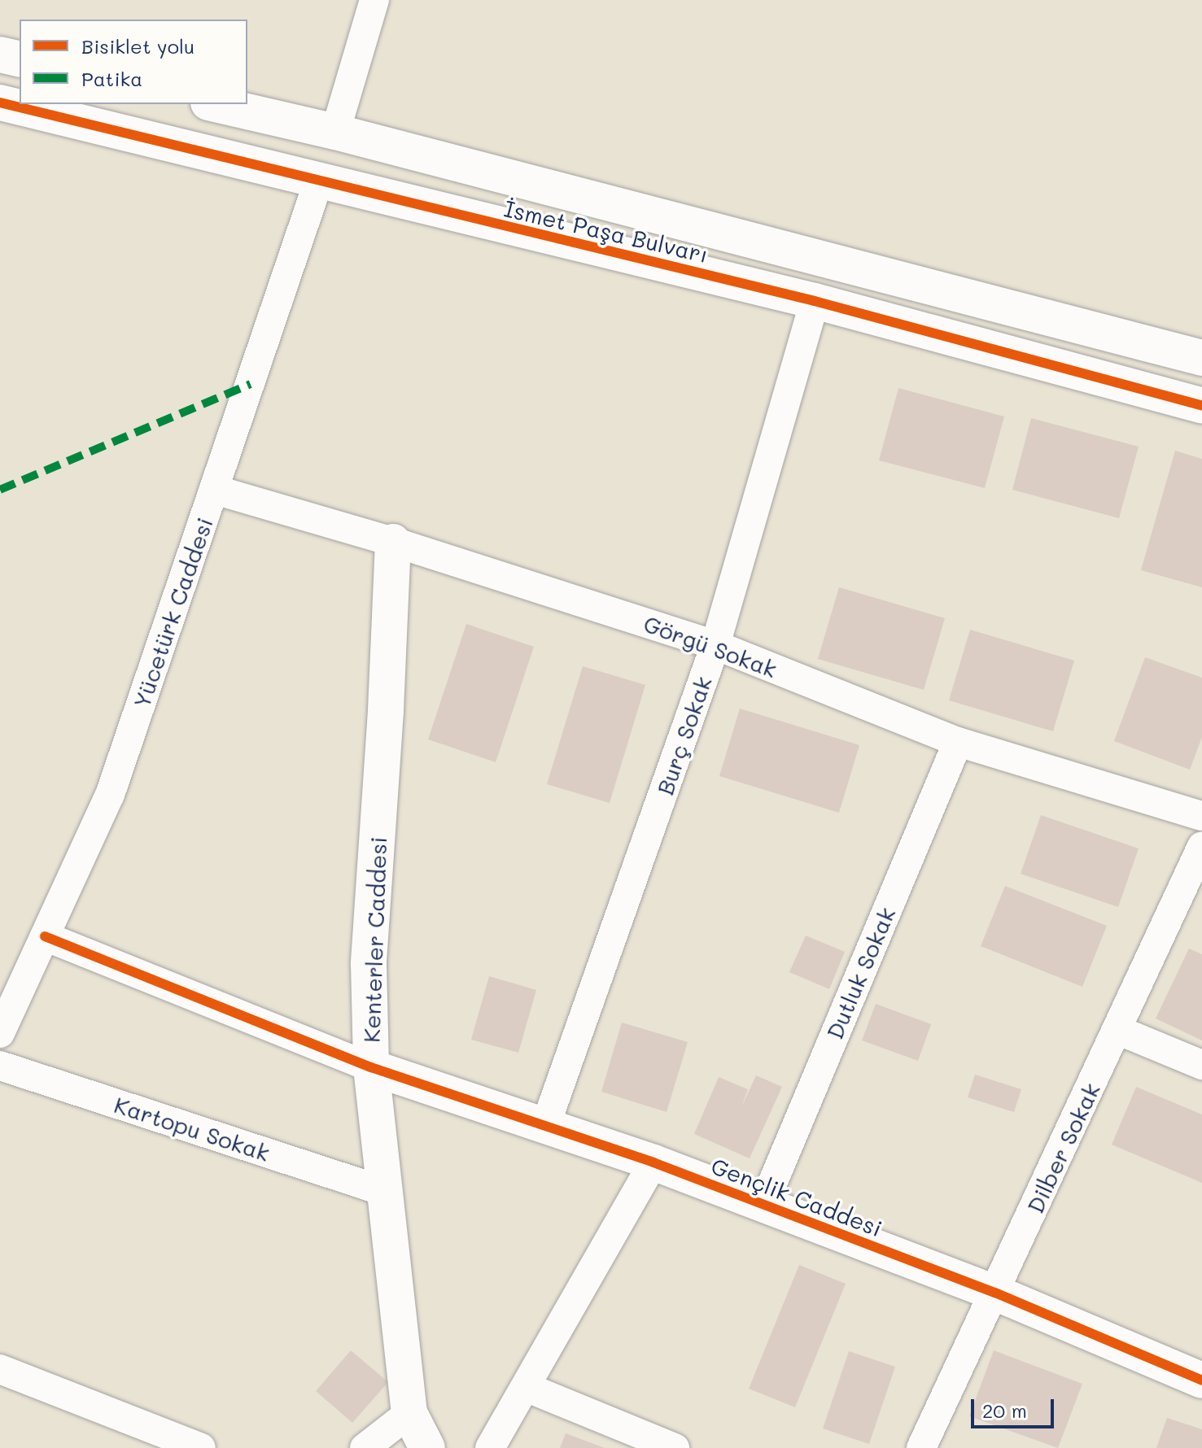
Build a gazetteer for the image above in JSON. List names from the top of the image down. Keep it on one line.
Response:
{"streets":{"street":["İsmet Paşa Bulvarı","Yücetürk Caddesi","Görgü Sokak","Burç Sokak","Kenterler Caddesi","Dutluk Sokak","Kartopu Sokak","Dilber Sokak","Gençlik Caddesi"]},"crossings":[["İsmet Paşa Bulvarı","Yücetürk Caddesi"],["İsmet Paşa Bulvarı","Burç Sokak"],["Yücetürk Caddesi","Görgü Sokak"],["Görgü Sokak","Burç Sokak"],["Görgü Sokak","Kenterler Caddesi"],["Görgü Sokak","Dutluk Sokak"],["Burç Sokak","Gençlik Caddesi"],["Kenterler Caddesi","Kartopu Sokak"],["Kenterler Caddesi","Gençlik Caddesi"],["Dutluk Sokak","Gençlik Caddesi"],["Dilber Sokak","Gençlik Caddesi"]],"legend":["Bisiklet yolu","Patika"],"scale_bar":"20 m"}
